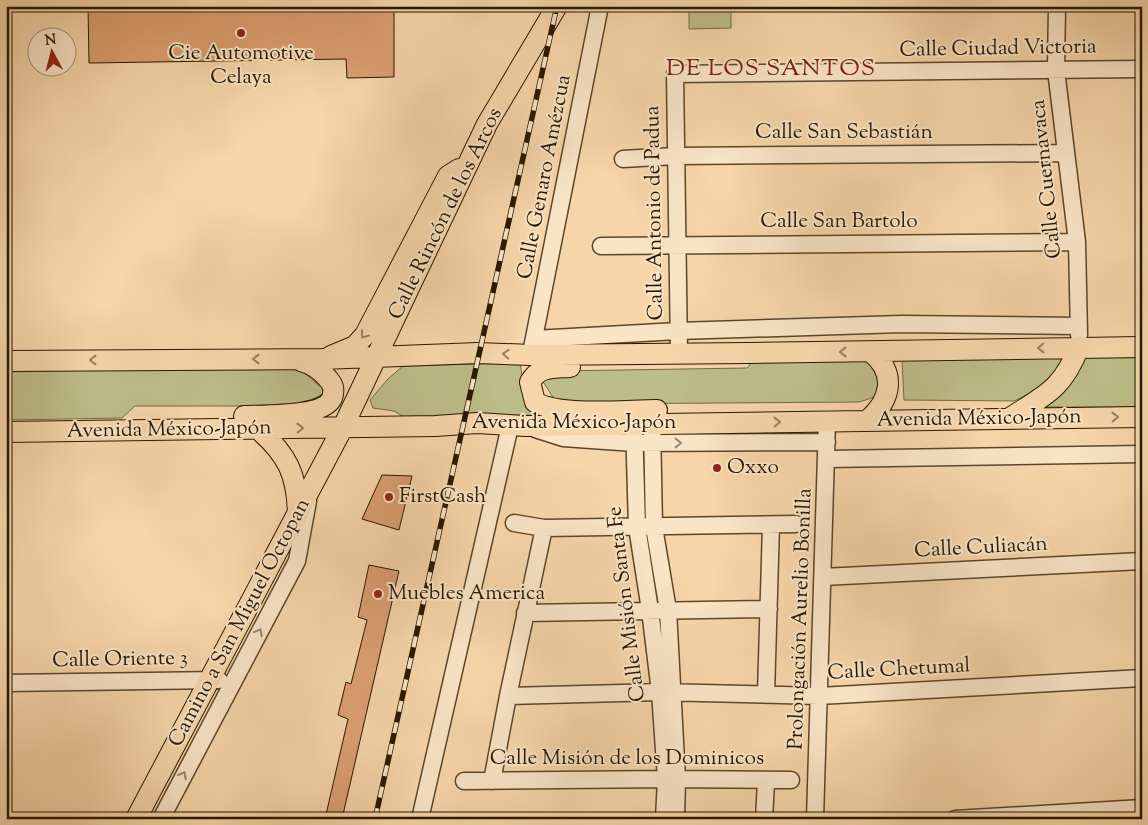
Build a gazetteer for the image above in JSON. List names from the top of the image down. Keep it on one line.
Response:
{"streets":{"main road":["Calle Rincón de los Arcos","Avenida México-Japón","Camino a San Miguel Octopan"],"street":["Calle Ciudad Victoria","Calle San Sebastián","Calle Genaro Amézcua","Calle Cuernavaca","Calle Antonio de Padua","Calle San Bartolo","Calle Culiacán","Calle Misión Santa Fe","Prolongación Aurelio Bonilla","Calle Oriente 3","Calle Chetumal","Calle Misión de los Dominicos"]},"crossings":[["Calle Ciudad Victoria","Calle Cuernavaca"],["Calle Ciudad Victoria","Calle Antonio de Padua"],["Calle San Sebastián","Calle Cuernavaca"],["Calle San Sebastián","Calle Antonio de Padua"],["Calle Cuernavaca","Calle San Bartolo"],["Calle Antonio de Padua","Calle San Bartolo"],["Calle Rincón de los Arcos","Avenida México-Japón"],["Calle Rincón de los Arcos","Camino a San Miguel Octopan"],["Avenida México-Japón","Calle Misión Santa Fe"],["Avenida México-Japón","Prolongación Aurelio Bonilla"],["Avenida México-Japón","Camino a San Miguel Octopan"],["Calle Culiacán","Prolongación Aurelio Bonilla"],["Calle Misión Santa Fe","Calle Chetumal"],["Calle Misión Santa Fe","Calle Misión de los Dominicos"],["Prolongación Aurelio Bonilla","Calle Chetumal"],["Camino a San Miguel Octopan","Calle Oriente 3"]],"districts":["DE LOS SANTOS"],"places":["Cie Automotive Celaya","Oxxo","FirstCash","Muebles America"],"north":"top"}
